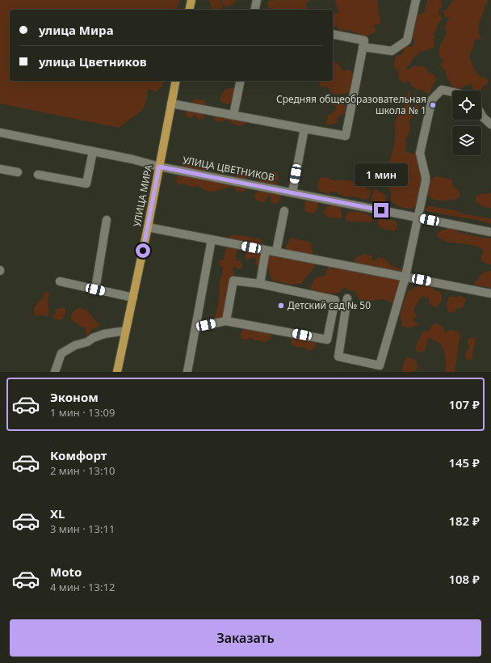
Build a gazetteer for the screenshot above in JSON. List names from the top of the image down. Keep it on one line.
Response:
{"streets":{"main road":["УЛИЦА МИРА"],"street":["УЛИЦА ЦВЕТНИКОВ"]},"crossings":[["УЛИЦА ЦВЕТНИКОВ","УЛИЦА МИРА"]],"places":["Средняя общеобразовательная школа № 1","Детский сад № 50"],"page":{"banner":["улица Мира","улица Цветников"],"bubble":"1 мин","list":[{"name":"Эконом","note":"1 мин · 13:09","value":"107 ₽"},{"name":"Комфорт","note":"2 мин · 13:10","value":"145 ₽"},{"name":"XL","note":"3 мин · 13:11","value":"182 ₽"},{"name":"Moto","note":"4 мин · 13:12","value":"108 ₽"}],"buttons":"Заказать"}}
